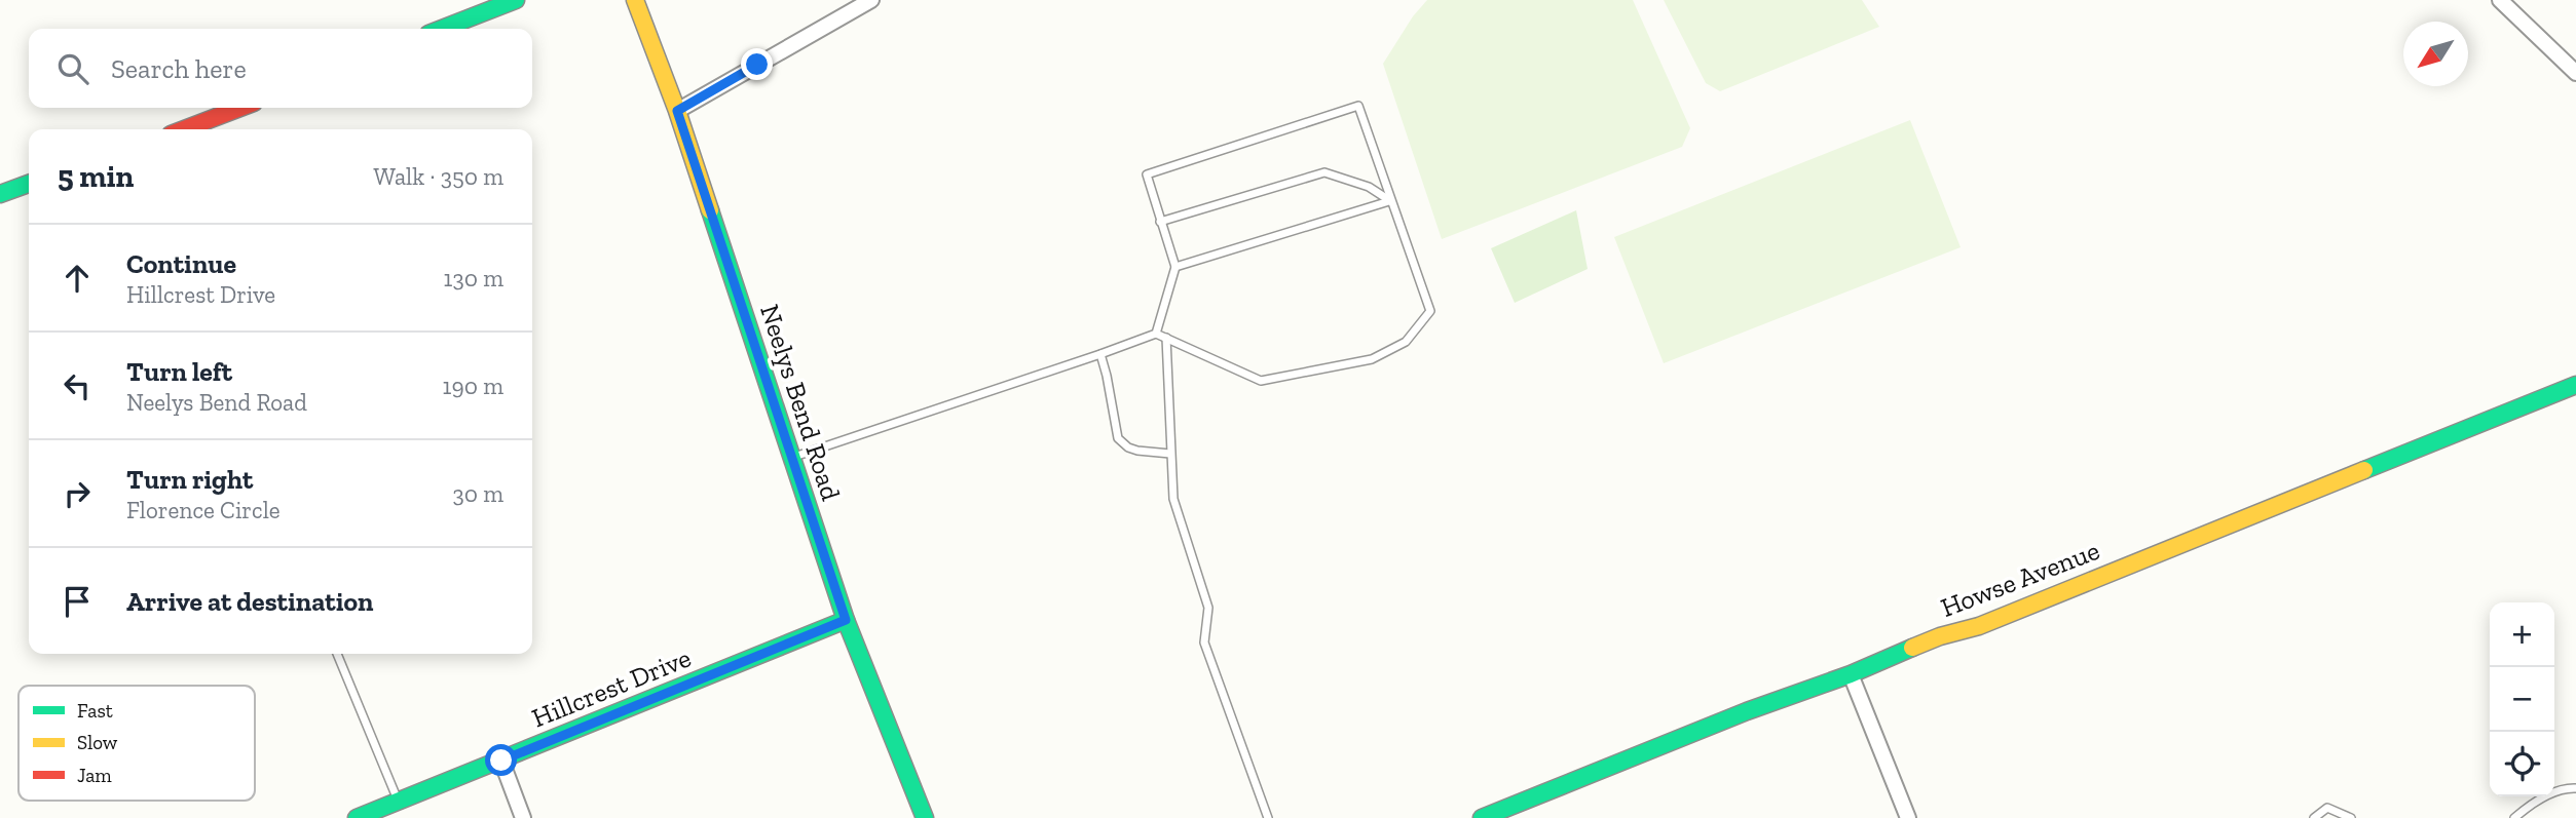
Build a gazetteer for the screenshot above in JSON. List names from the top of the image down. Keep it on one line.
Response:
{"streets":{"street":["Neelys Bend Road","Howse Avenue","Hillcrest Drive"]},"crossings":[["Neelys Bend Road","Hillcrest Drive"]],"legend":["Fast","Slow","Jam"],"north":"bottom left","page":{"search":"Search here","heading":["5 min","Walk · 350 m"],"list":[["Continue","Hillcrest Drive","130 m"],["Turn left","Neelys Bend Road","190 m"],["Turn right","Florence Circle","30 m"],"Arrive at destination"],"map_buttons":["+","−"]}}
